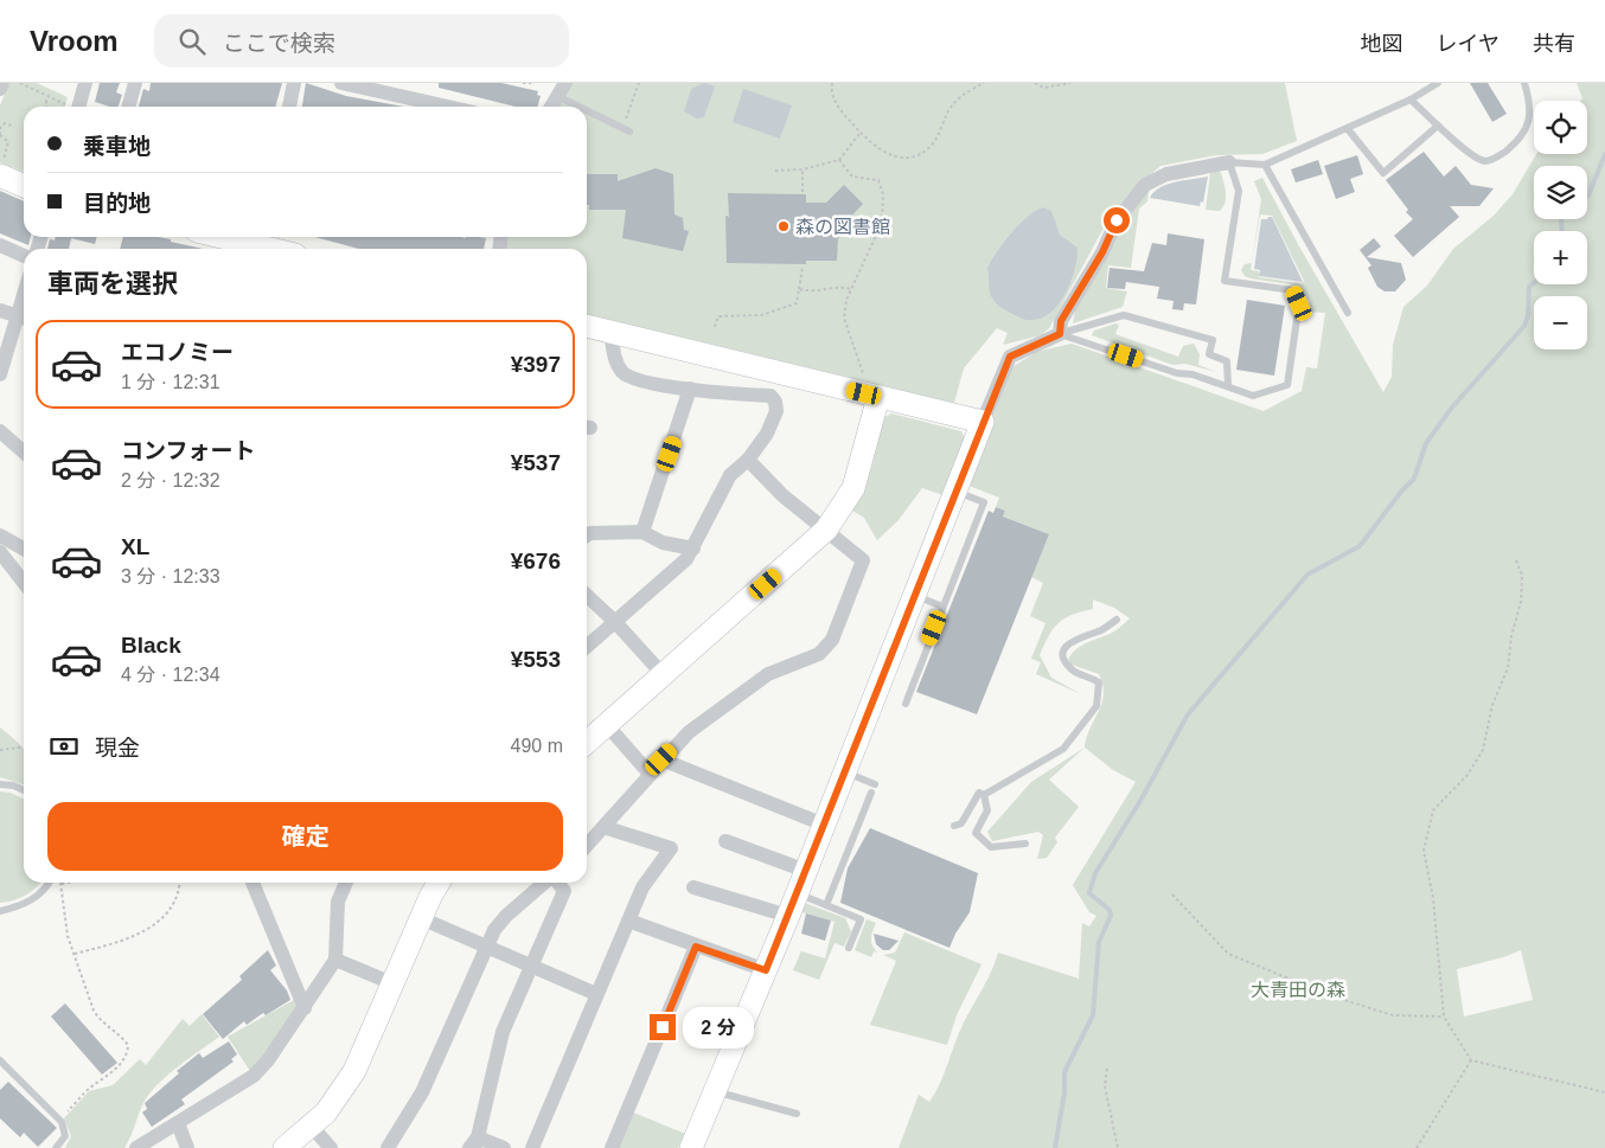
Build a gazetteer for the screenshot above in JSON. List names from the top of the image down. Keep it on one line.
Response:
{"parks":["大青田の森"],"places":["森の図書館"],"page":{"header":"Vroom","search":"ここで検索","nav":["地図","レイヤ","共有"],"map_buttons":["+","−"],"banner":["乗車地","目的地"],"heading":"車両を選択","list":[{"name":"エコノミー","note":"1 分 · 12:31","value":"¥397"},{"name":"コンフォート","note":"2 分 · 12:32","value":"¥537"},{"name":"XL","note":"3 分 · 12:33","value":"¥676"},{"name":"Black","note":"4 分 · 12:34","value":"¥553"}],"pay":["現金","490 m"],"buttons":"確定","bubble":"2 分"}}
